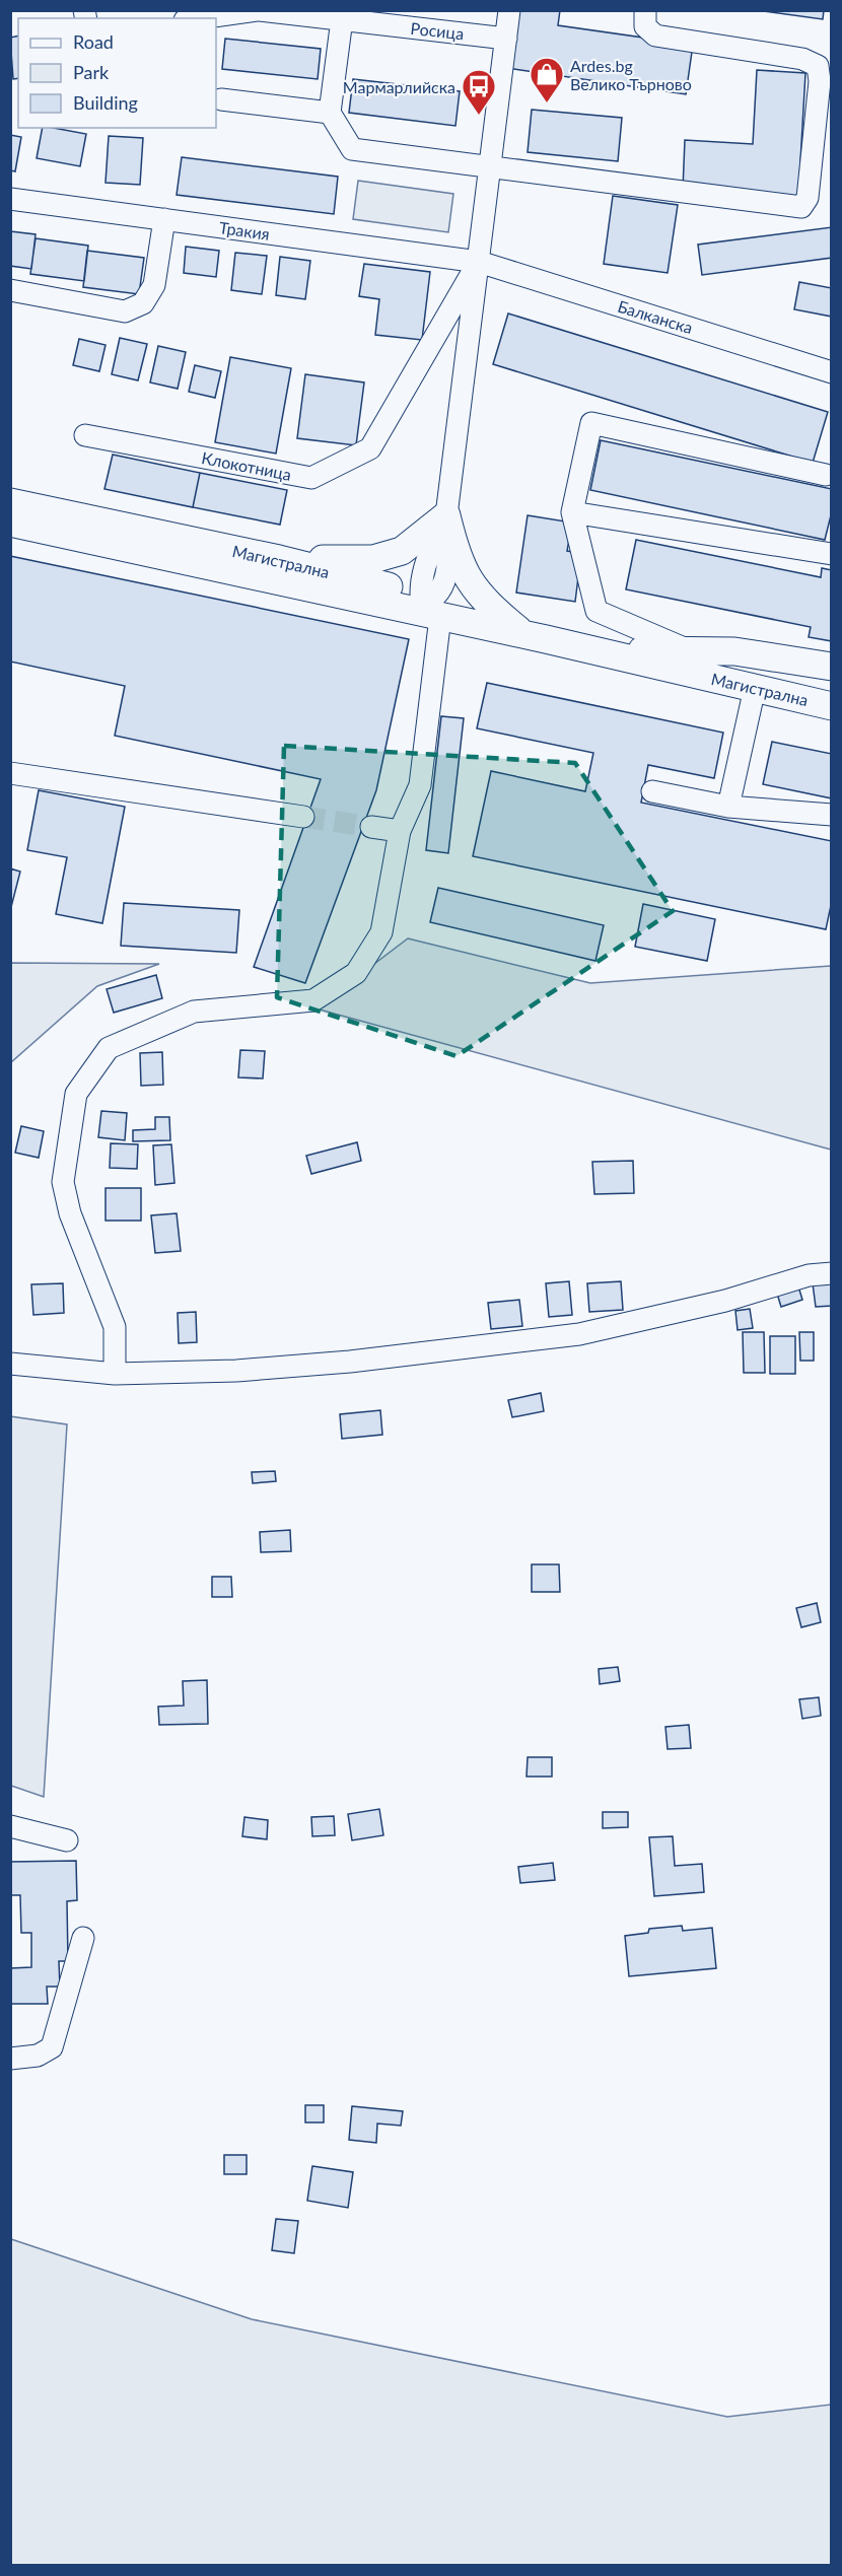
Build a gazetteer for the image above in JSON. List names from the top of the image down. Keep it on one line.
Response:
{"streets":{"main road":["Магистрална"],"street":["Росица","Тракия","Балканска","Клокотница"]},"crossings":[["Тракия","Балканска"],["Тракия","Клокотница"],["Балканска","Клокотница"]],"places":{"shop":["Ardes.bg Велико Търново"],"bus stop":["Мармарлийска"]},"legend":["Road","Park","Building"]}
